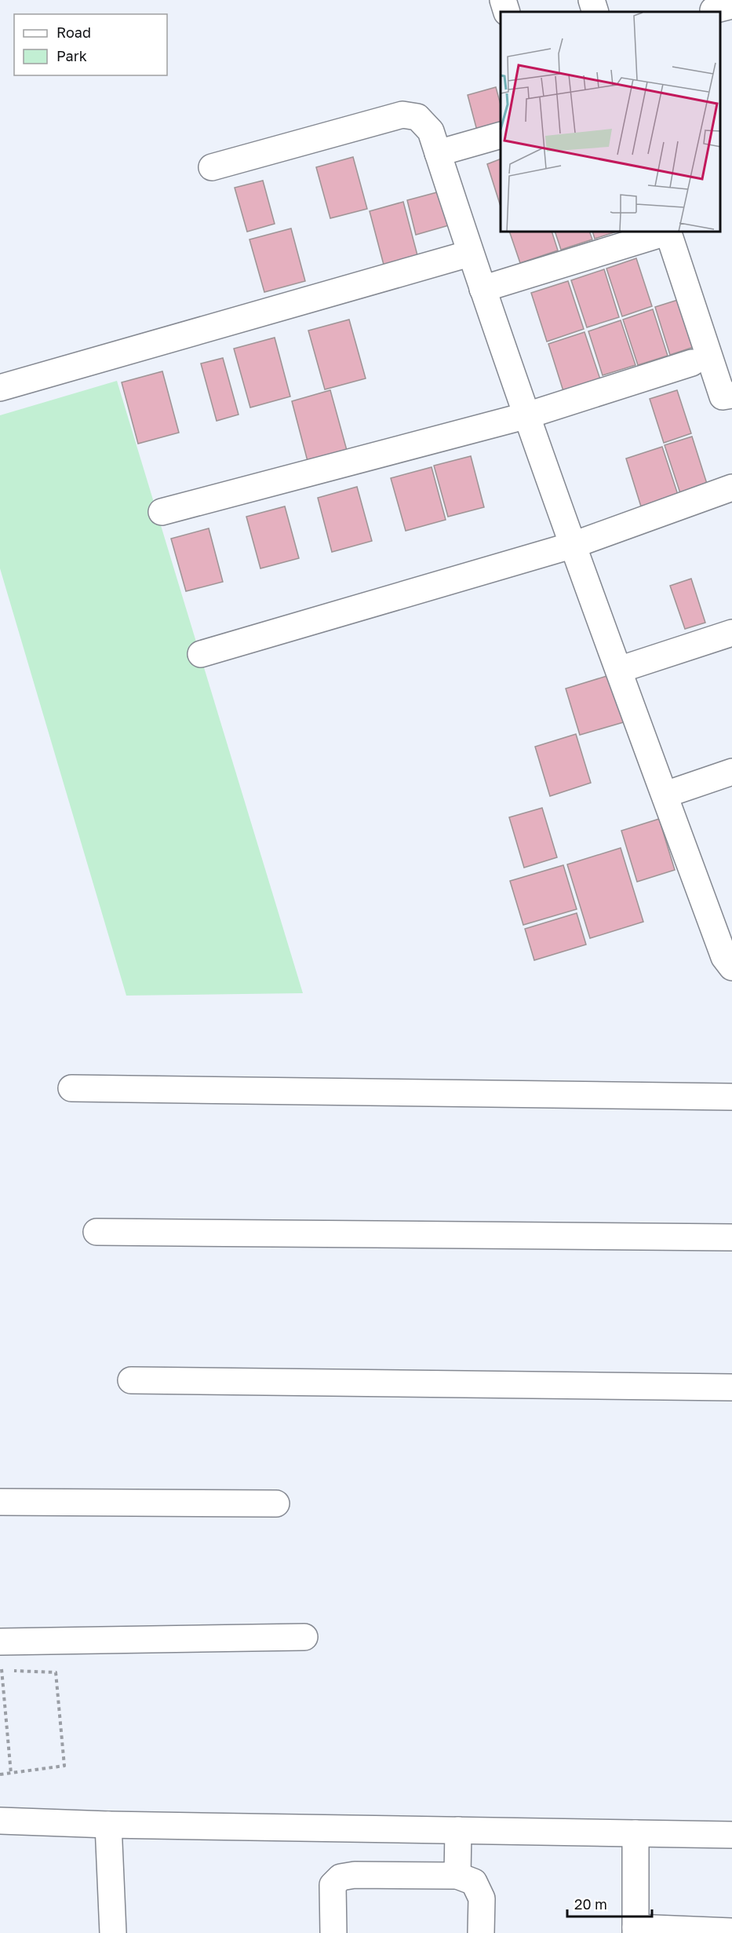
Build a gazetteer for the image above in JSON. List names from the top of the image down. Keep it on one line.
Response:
{"legend":["Road","Park"],"scale_bar":"20 m"}
